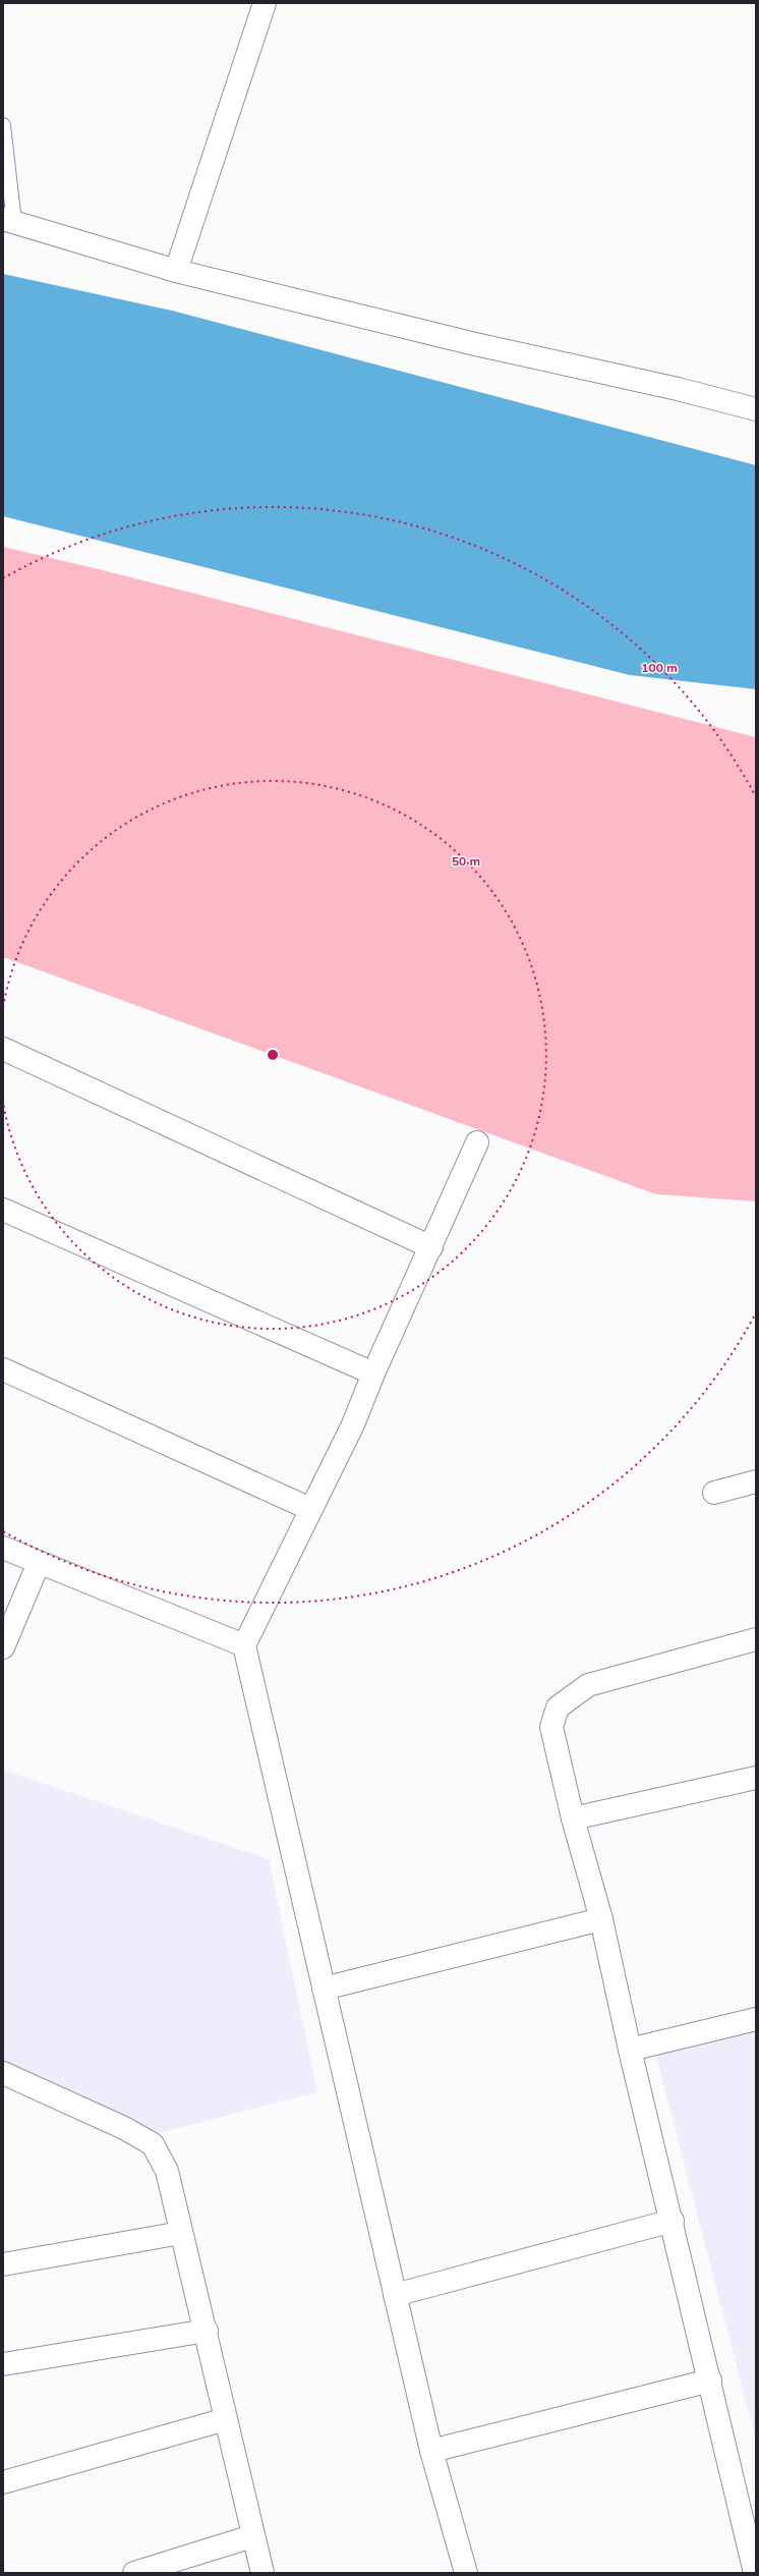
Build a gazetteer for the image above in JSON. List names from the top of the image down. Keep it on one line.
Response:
{"rings":["100 m","50 m"]}
